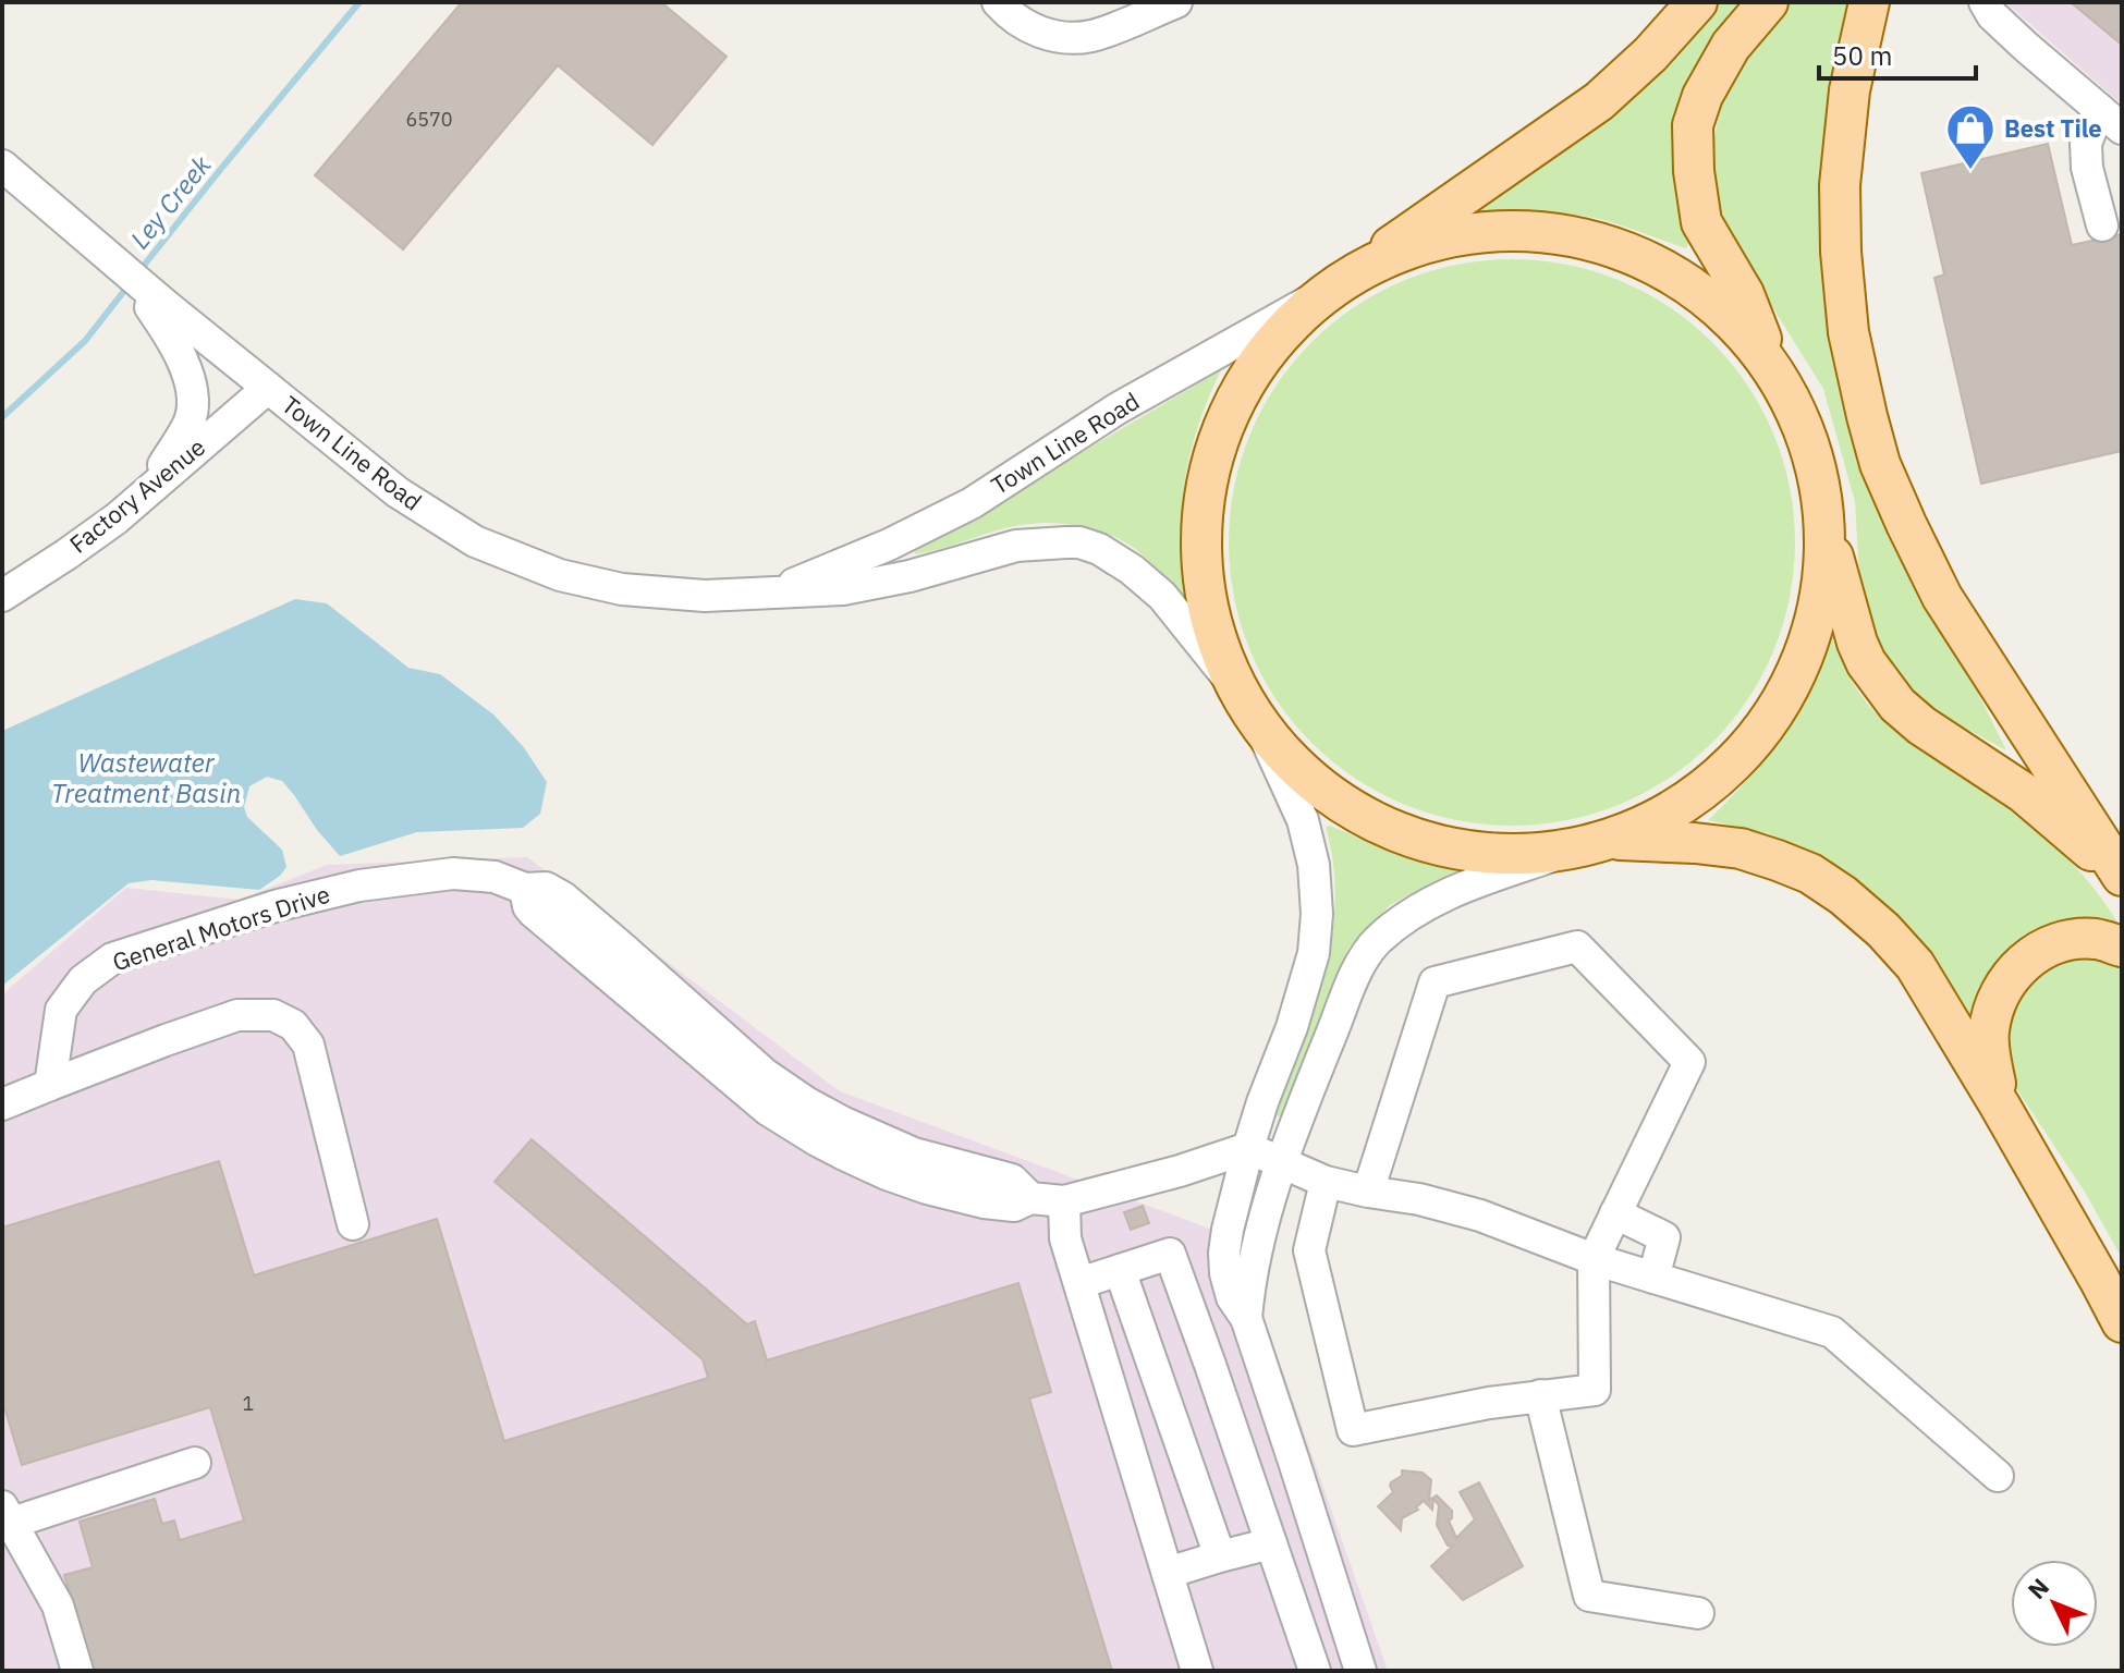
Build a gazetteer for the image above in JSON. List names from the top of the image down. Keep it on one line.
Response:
{"streets":{"street":["Town Line Road","Factory Avenue","General Motors Drive"]},"crossings":[["Town Line Road","Factory Avenue"]],"water":["Ley Creek","Wastewater Treatment Basin"],"places":{"shop":["Best Tile"]},"house_numbers":["6570","1"],"scale_bar":"50 m","north":"top left"}
